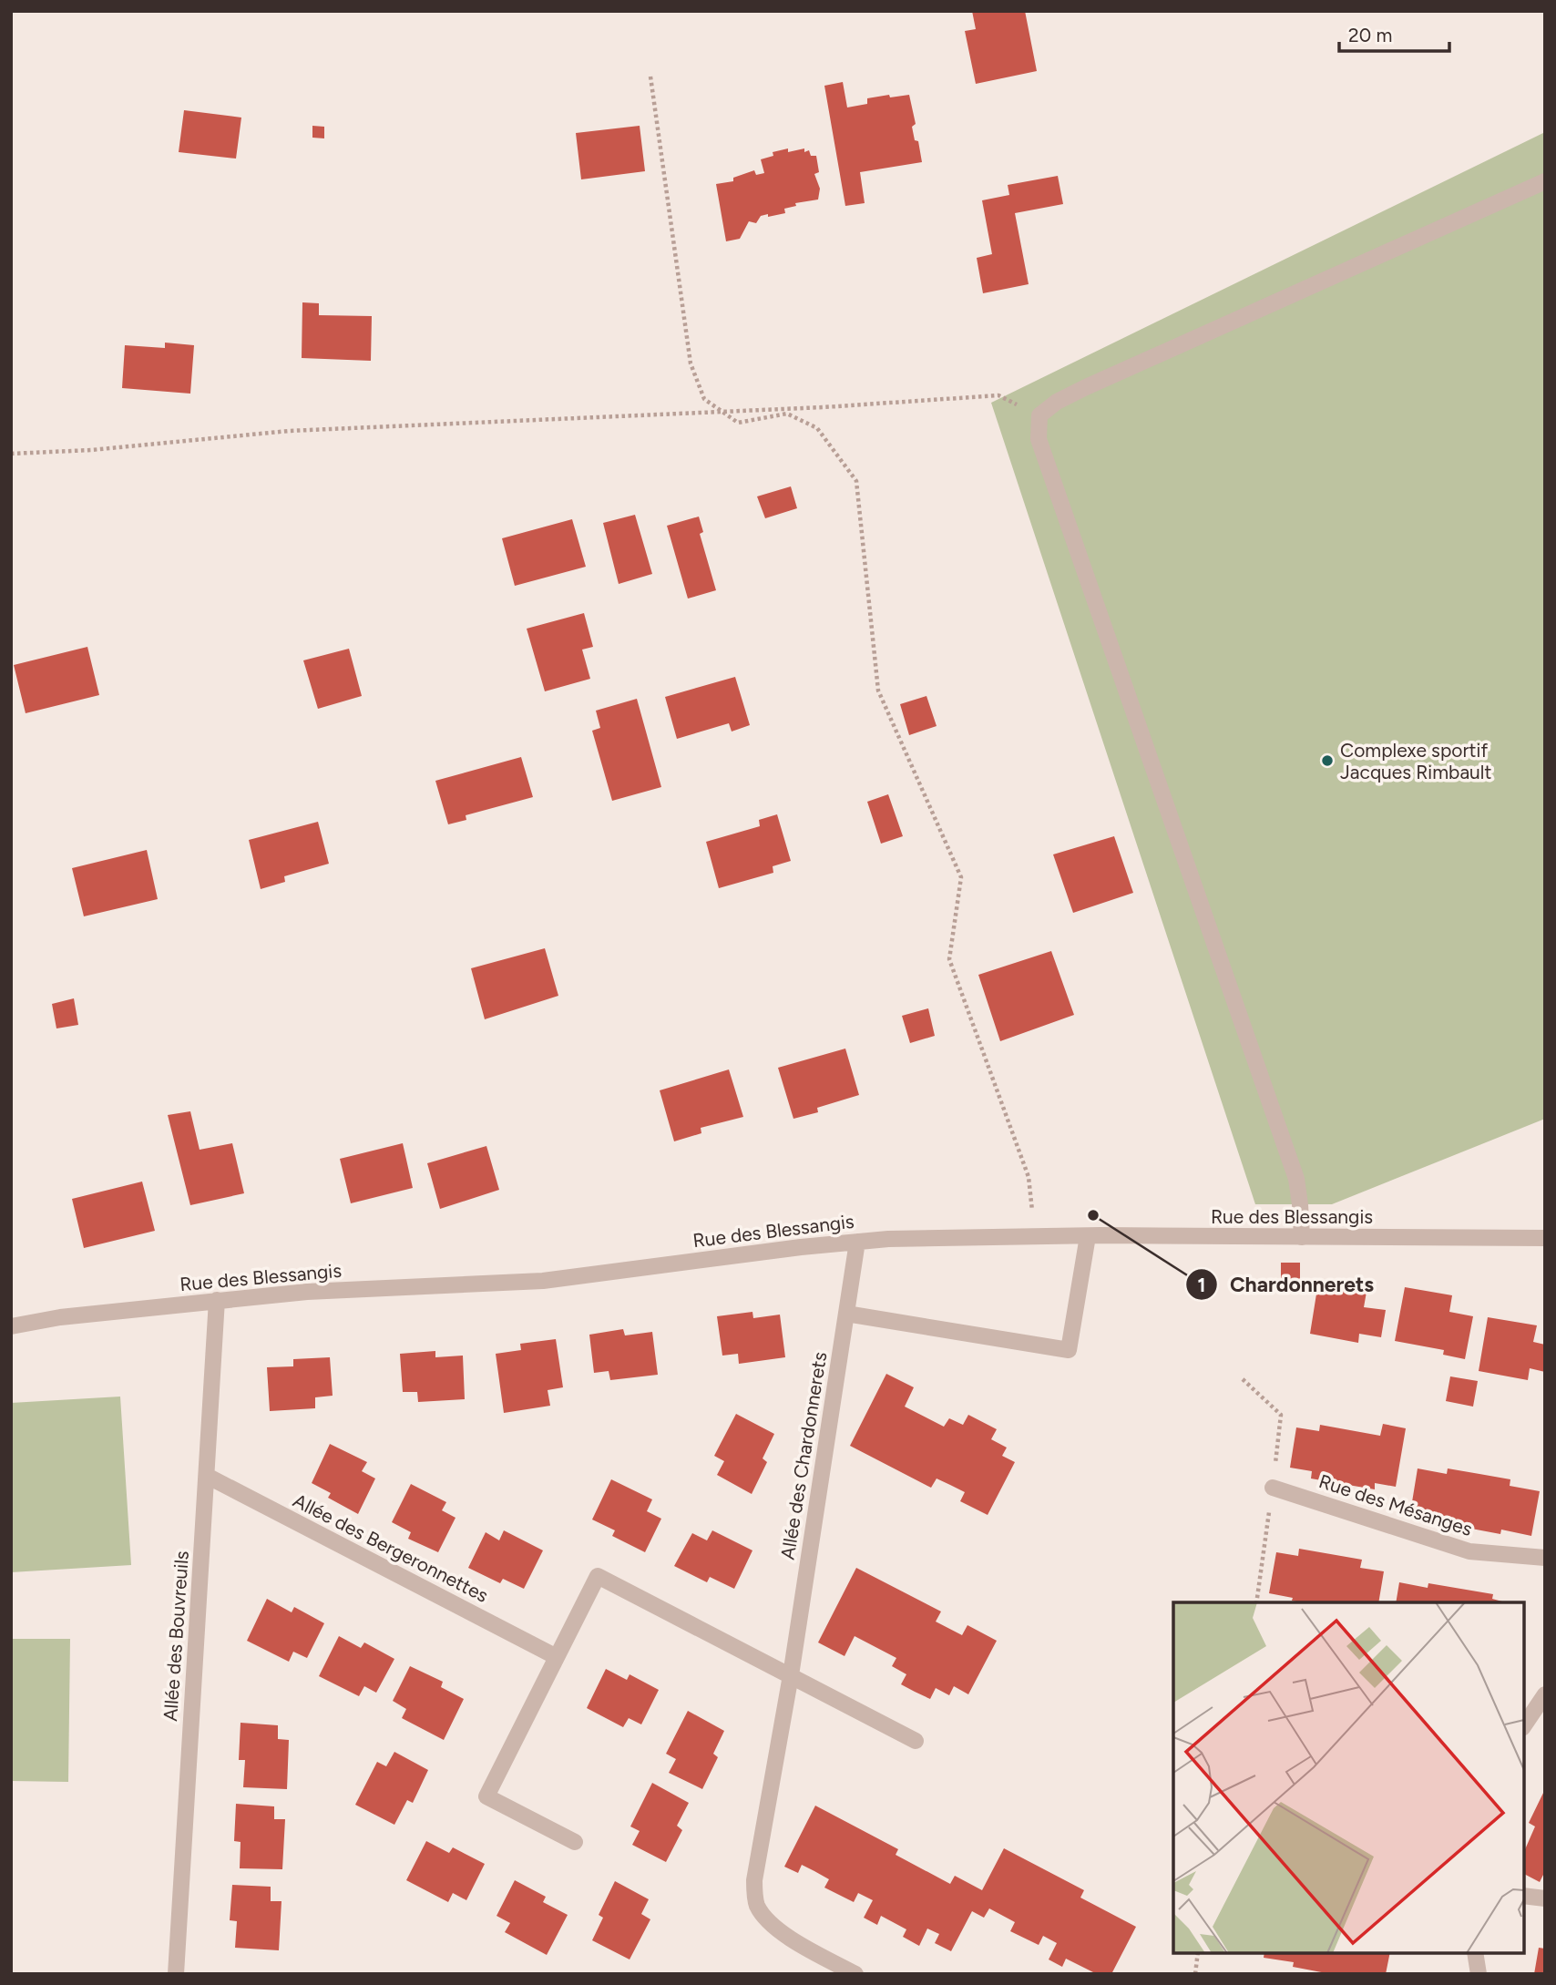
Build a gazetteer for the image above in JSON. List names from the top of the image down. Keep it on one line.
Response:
{"streets":{"street":["Rue des Blessangis","Allée des Chardonnerets","Rue des Mésanges","Allée des Bergeronnettes","Allée des Bouvreuils"]},"crossings":[["Rue des Blessangis","Allée des Chardonnerets"],["Rue des Blessangis","Allée des Bouvreuils"],["Allée des Bergeronnettes","Allée des Bouvreuils"]],"places":["Complexe sportif Jacques Rimbault","Chardonnerets"],"scale_bar":"20 m"}
